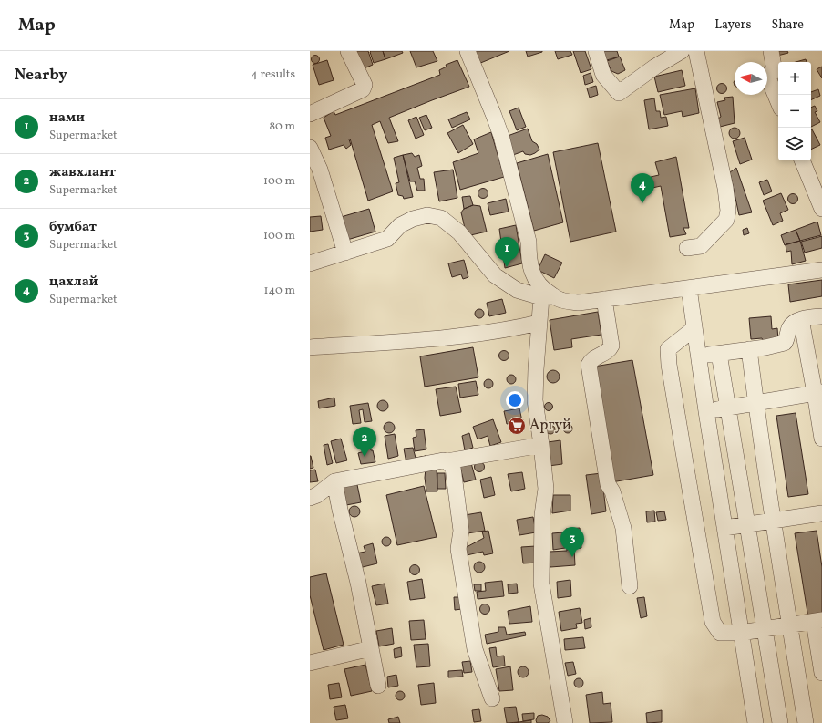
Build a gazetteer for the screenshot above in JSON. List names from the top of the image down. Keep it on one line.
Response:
{"places":{"supermarket":["Аргуй"]},"north":"left","page":{"header":"Map","nav":["Map","Layers","Share"],"heading":["Nearby","4 results"],"map_buttons":["+","−"],"list":[{"mark":"1","name":"нами","note":"Supermarket","value":"80 m"},{"mark":"2","name":"жавхлант","note":"Supermarket","value":"100 m"},{"mark":"3","name":"бумбат","note":"Supermarket","value":"100 m"},{"mark":"4","name":"цахлай","note":"Supermarket","value":"140 m"}],"pins":["4","1","2","3"]}}
